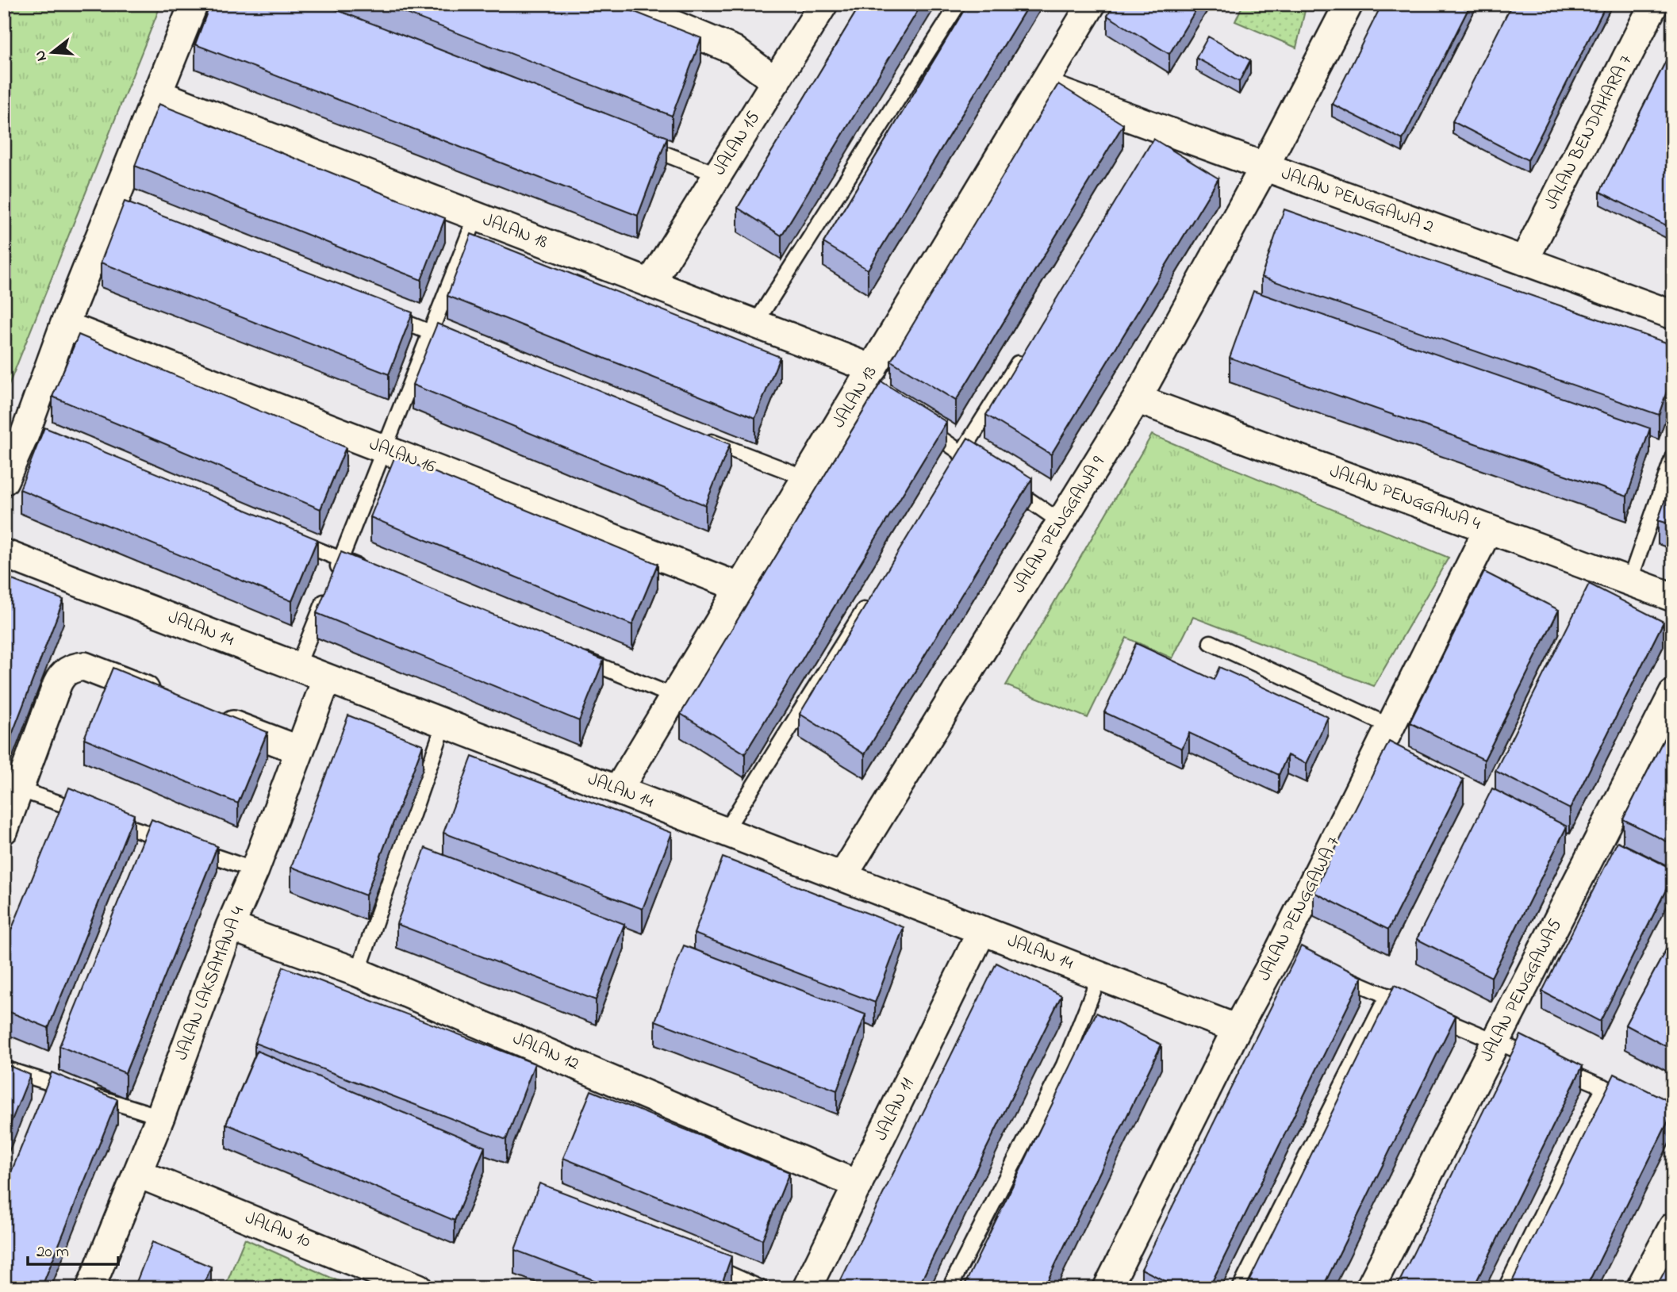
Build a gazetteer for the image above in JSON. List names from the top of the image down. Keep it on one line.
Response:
{"streets":{"street":["JALAN BENDAHARA 7","JALAN 15","JALAN PENGGAWA 2","JALAN 18","JALAN 13","JALAN 16","JALAN PENGGAWA 4","JALAN PENGGAWA 9","JALAN 14","JALAN PENGGAWA 7","JALAN LAKSAMANA 4","JALAN PENGGAWA5","JALAN 12","JALAN 11","JALAN 10"]},"crossings":[["JALAN BENDAHARA 7","JALAN PENGGAWA 2"],["JALAN 15","JALAN 18"],["JALAN PENGGAWA 2","JALAN 13"],["JALAN PENGGAWA 2","JALAN PENGGAWA 9"],["JALAN 18","JALAN 13"],["JALAN 13","JALAN 16"],["JALAN 13","JALAN 14"],["JALAN PENGGAWA 4","JALAN PENGGAWA 9"],["JALAN PENGGAWA 4","JALAN PENGGAWA 7"],["JALAN PENGGAWA 9","JALAN 14"],["JALAN 14","JALAN PENGGAWA 7"],["JALAN 14","JALAN LAKSAMANA 4"],["JALAN 14","JALAN 11"],["JALAN LAKSAMANA 4","JALAN 12"],["JALAN LAKSAMANA 4","JALAN 10"],["JALAN 12","JALAN 11"]],"scale_bar":"20 m","north":"left"}
